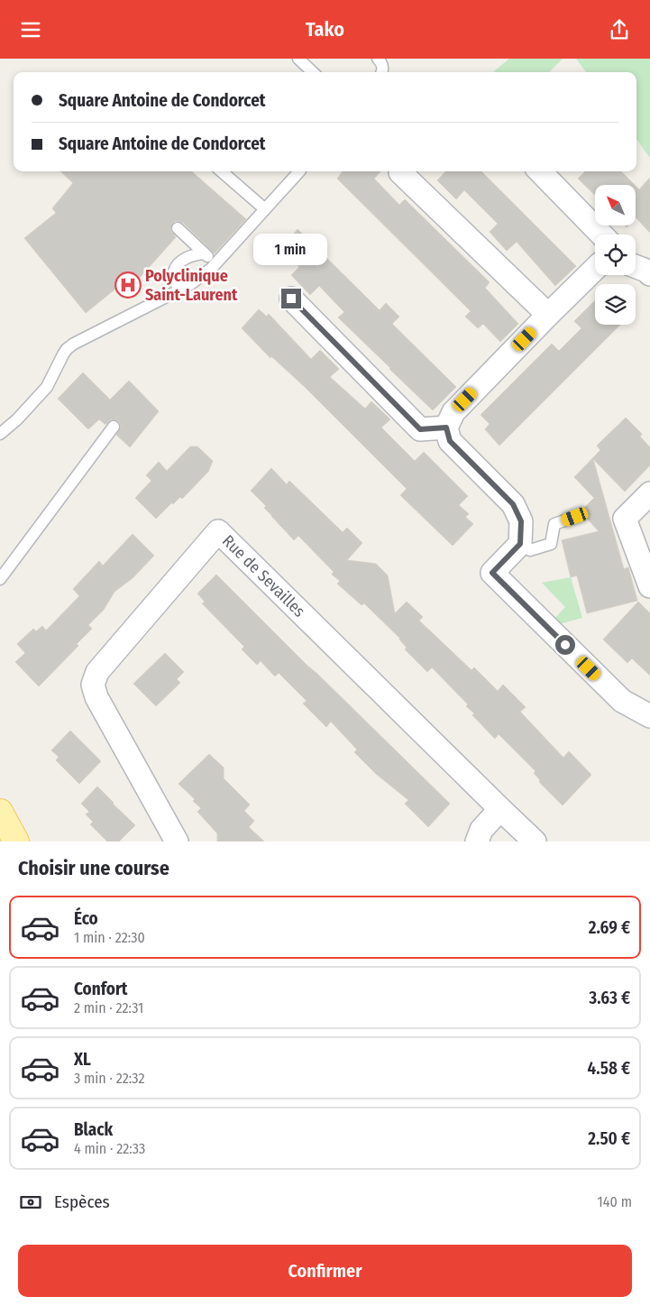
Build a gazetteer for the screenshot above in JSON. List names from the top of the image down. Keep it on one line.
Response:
{"streets":{"street":["Rue de Sevailles"]},"places":{"hospital":["Polyclinique Saint-Laurent"]},"north":"top left","page":{"header":"Tako","banner":["Square Antoine de Condorcet","Square Antoine de Condorcet"],"bubble":"1 min","heading":"Choisir une course","list":[{"name":"Éco","note":"1 min · 22:30","value":"2.69 €"},{"name":"Confort","note":"2 min · 22:31","value":"3.63 €"},{"name":"XL","note":"3 min · 22:32","value":"4.58 €"},{"name":"Black","note":"4 min · 22:33","value":"2.50 €"}],"pay":["Espèces","140 m"],"buttons":"Confirmer"}}
